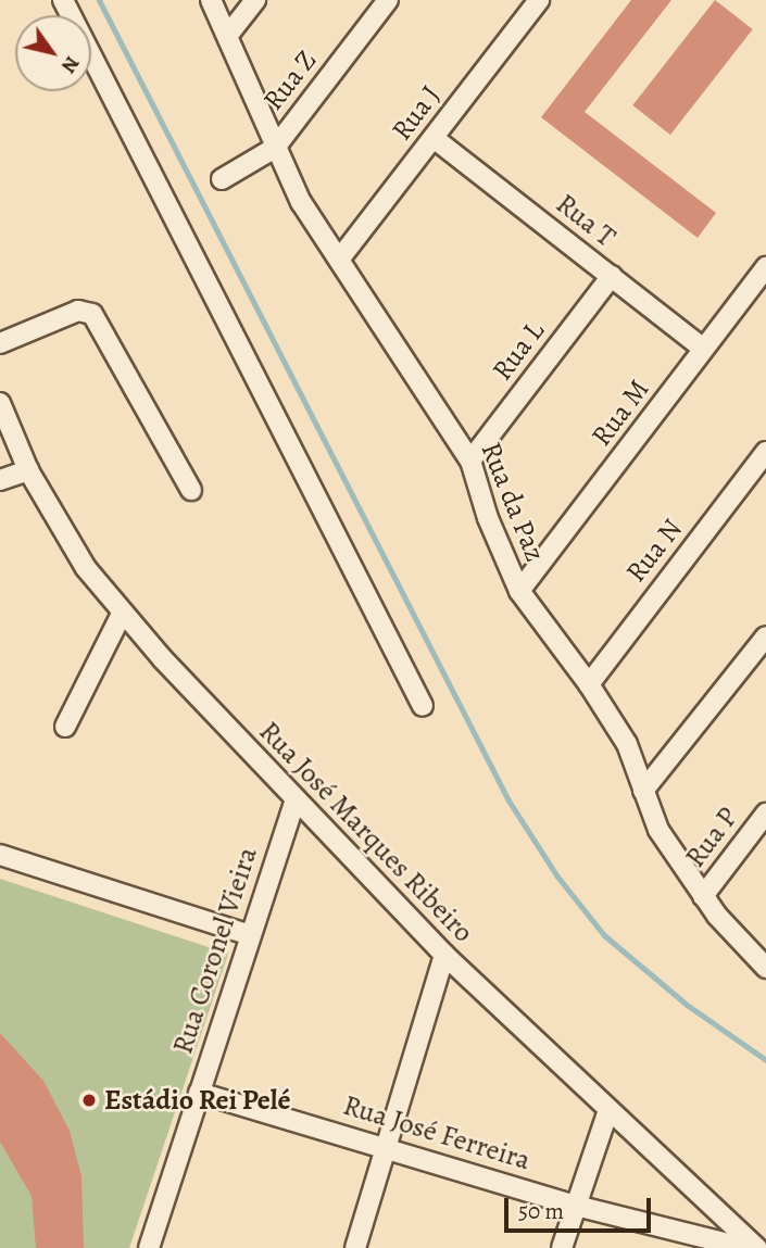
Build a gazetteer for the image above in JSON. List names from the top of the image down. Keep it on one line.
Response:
{"streets":{"street":["Rua Z","Rua J","Rua T","Rua L","Rua M","Rua da Paz","Rua N","Rua José Marques Ribeiro","Rua P","Rua Coronel Vieira","Rua José Ferreira"]},"crossings":[["Rua Z","Rua da Paz"],["Rua J","Rua T"],["Rua J","Rua da Paz"],["Rua T","Rua L"],["Rua T","Rua M"],["Rua L","Rua da Paz"],["Rua M","Rua da Paz"],["Rua da Paz","Rua N"],["Rua da Paz","Rua P"],["Rua José Marques Ribeiro","Rua Coronel Vieira"],["Rua Coronel Vieira","Rua José Ferreira"]],"places":["Estádio Rei Pelé"],"scale_bar":"50 m","north":"bottom right"}
